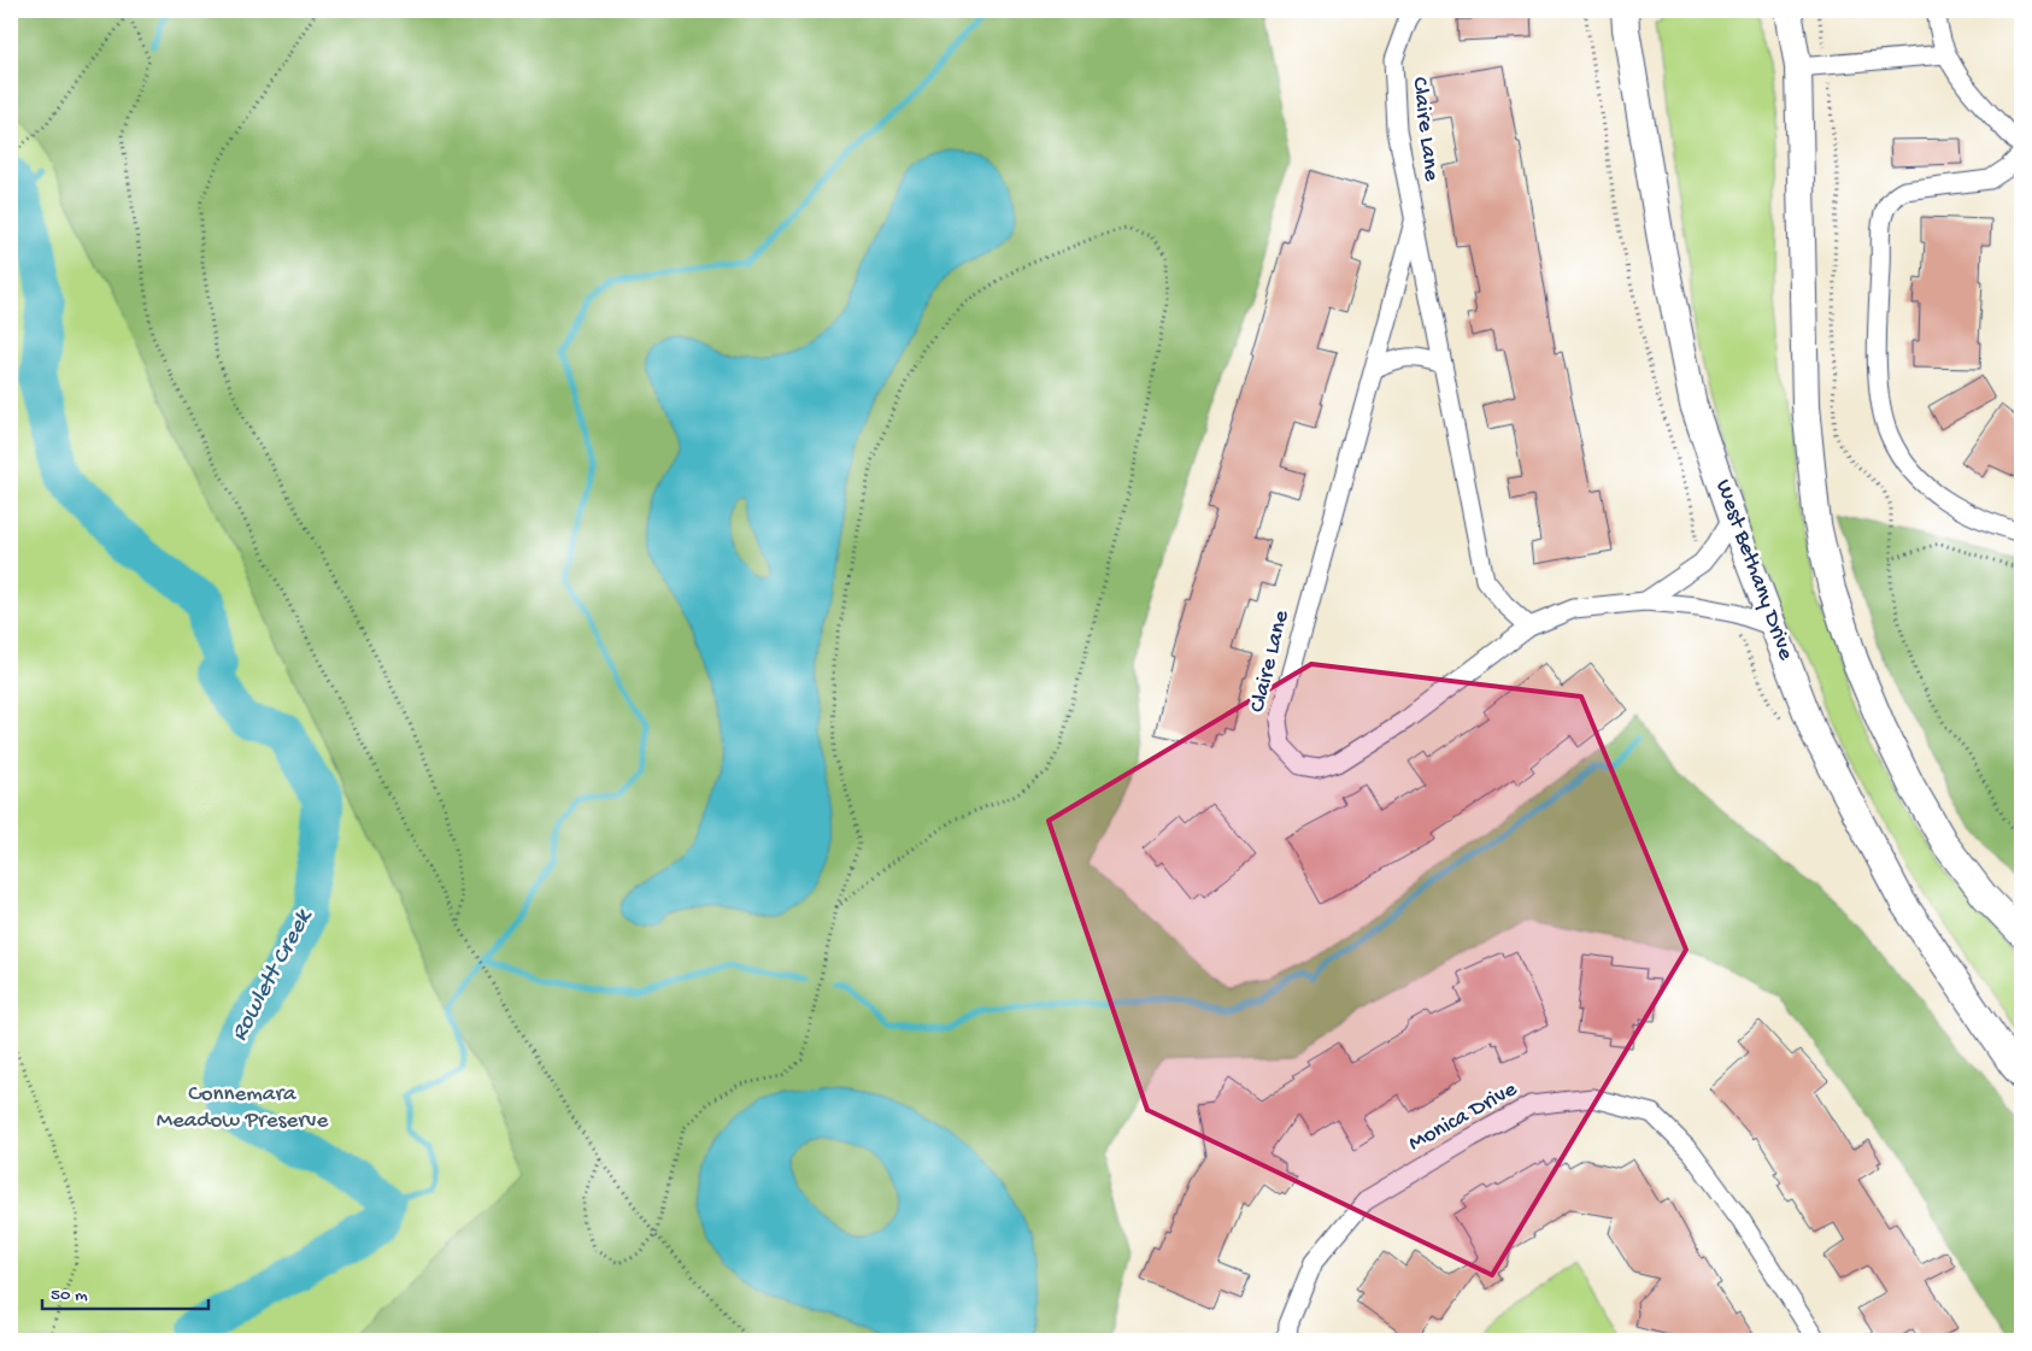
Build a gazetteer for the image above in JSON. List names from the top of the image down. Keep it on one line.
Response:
{"streets":{"main road":["West Bethany Drive"],"street":["Claire Lane","Monica Drive"]},"crossings":[["Claire Lane","West Bethany Drive"]],"water":["Rowlett Creek"],"parks":["Connemara Meadow Preserve"],"scale_bar":"50 m"}
